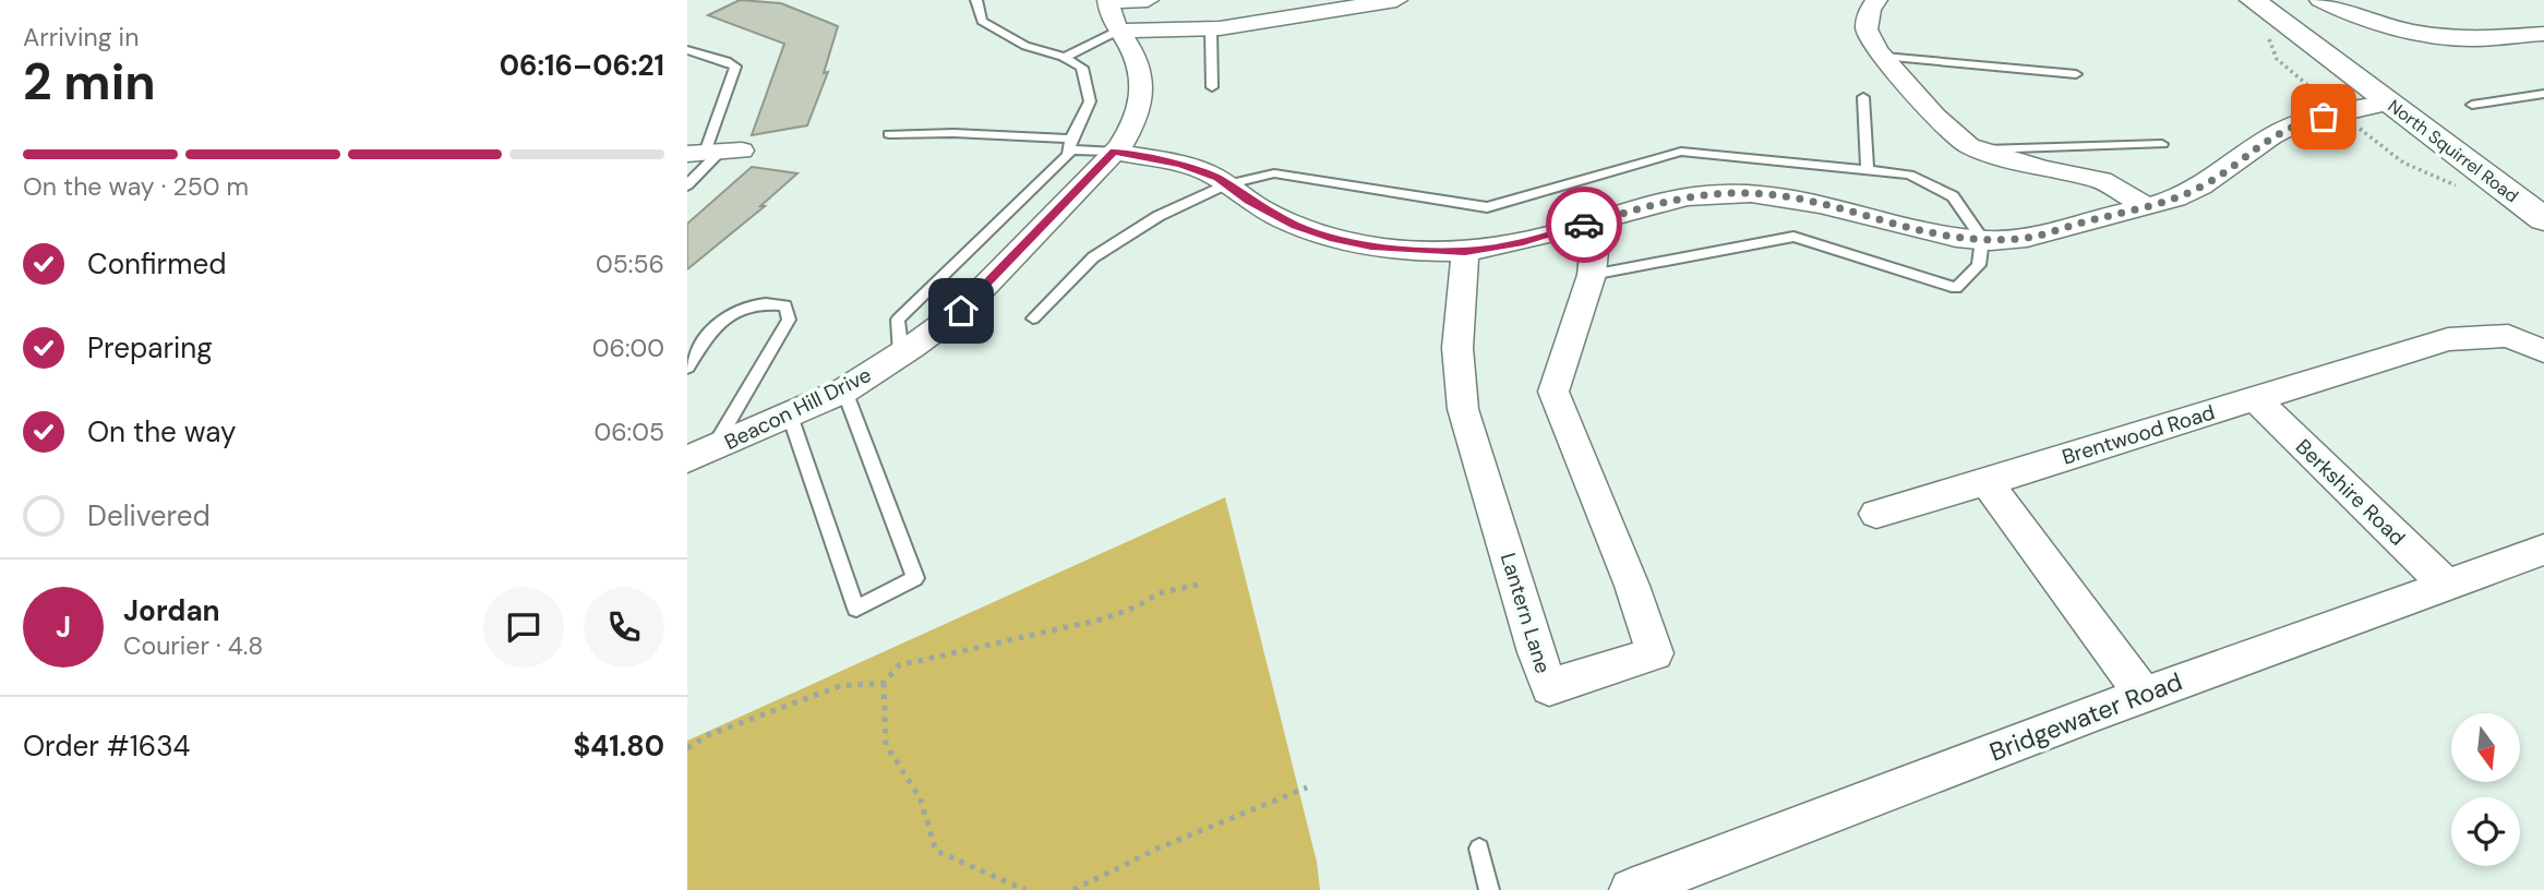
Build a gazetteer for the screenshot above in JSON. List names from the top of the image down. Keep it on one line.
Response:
{"streets":{"street":["North Squirrel Road","Beacon Hill Drive","Brentwood Road","Berkshire Road","Lantern Lane","Bridgewater Road"]},"crossings":[["Brentwood Road","Berkshire Road"],["Berkshire Road","Bridgewater Road"]],"north":"bottom","page":{"heading":["2 min","Arriving in","06:16–06:21"],"panel":["Jordan","Courier · 4.8","Order #1634","$41.80"],"bar":"On the way · 250 m","list":[["Confirmed","05:56"],["Preparing","06:00"],["On the way","06:05"],"Delivered"],"round":"J"}}
